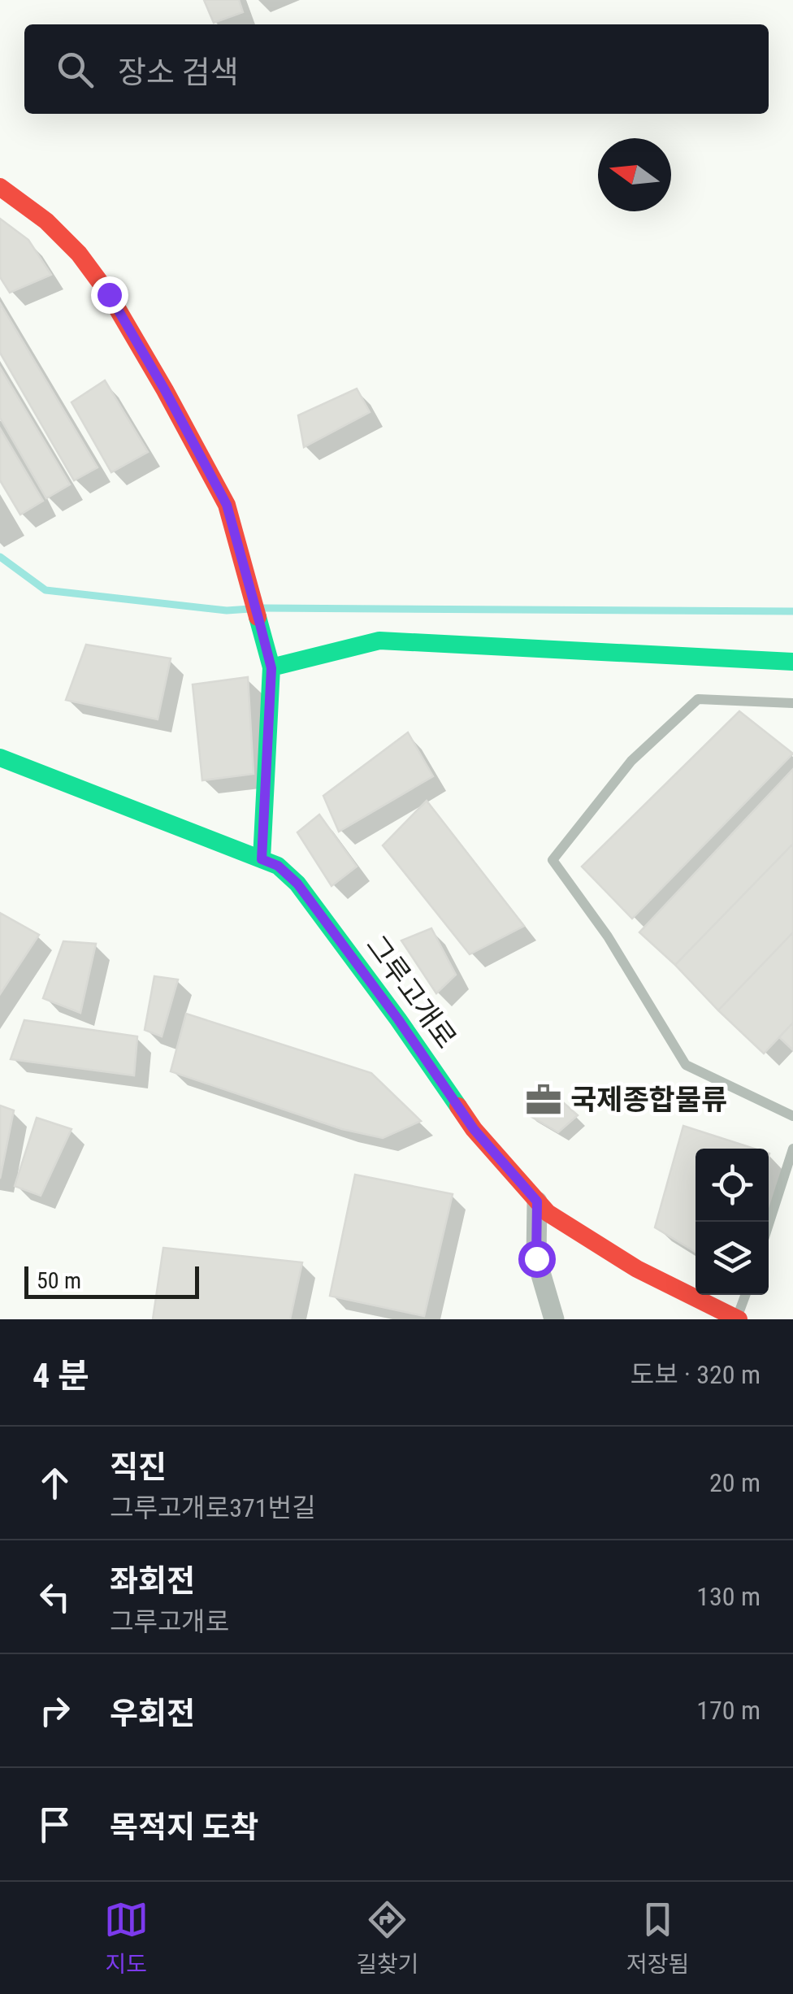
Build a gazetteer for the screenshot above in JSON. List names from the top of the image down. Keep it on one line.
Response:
{"streets":{"street":["그루고개로"]},"places":{"office":["국제종합물류"]},"scale_bar":"50 m","north":"left","page":{"search":"장소 검색","scale":"50 m","heading":["4 분","도보 · 320 m"],"list":[["직진","그루고개로371번길","20 m"],["좌회전","그루고개로","130 m"],["우회전","170 m"],"목적지 도착"],"nav":["지도","길찾기","저장됨"]}}
